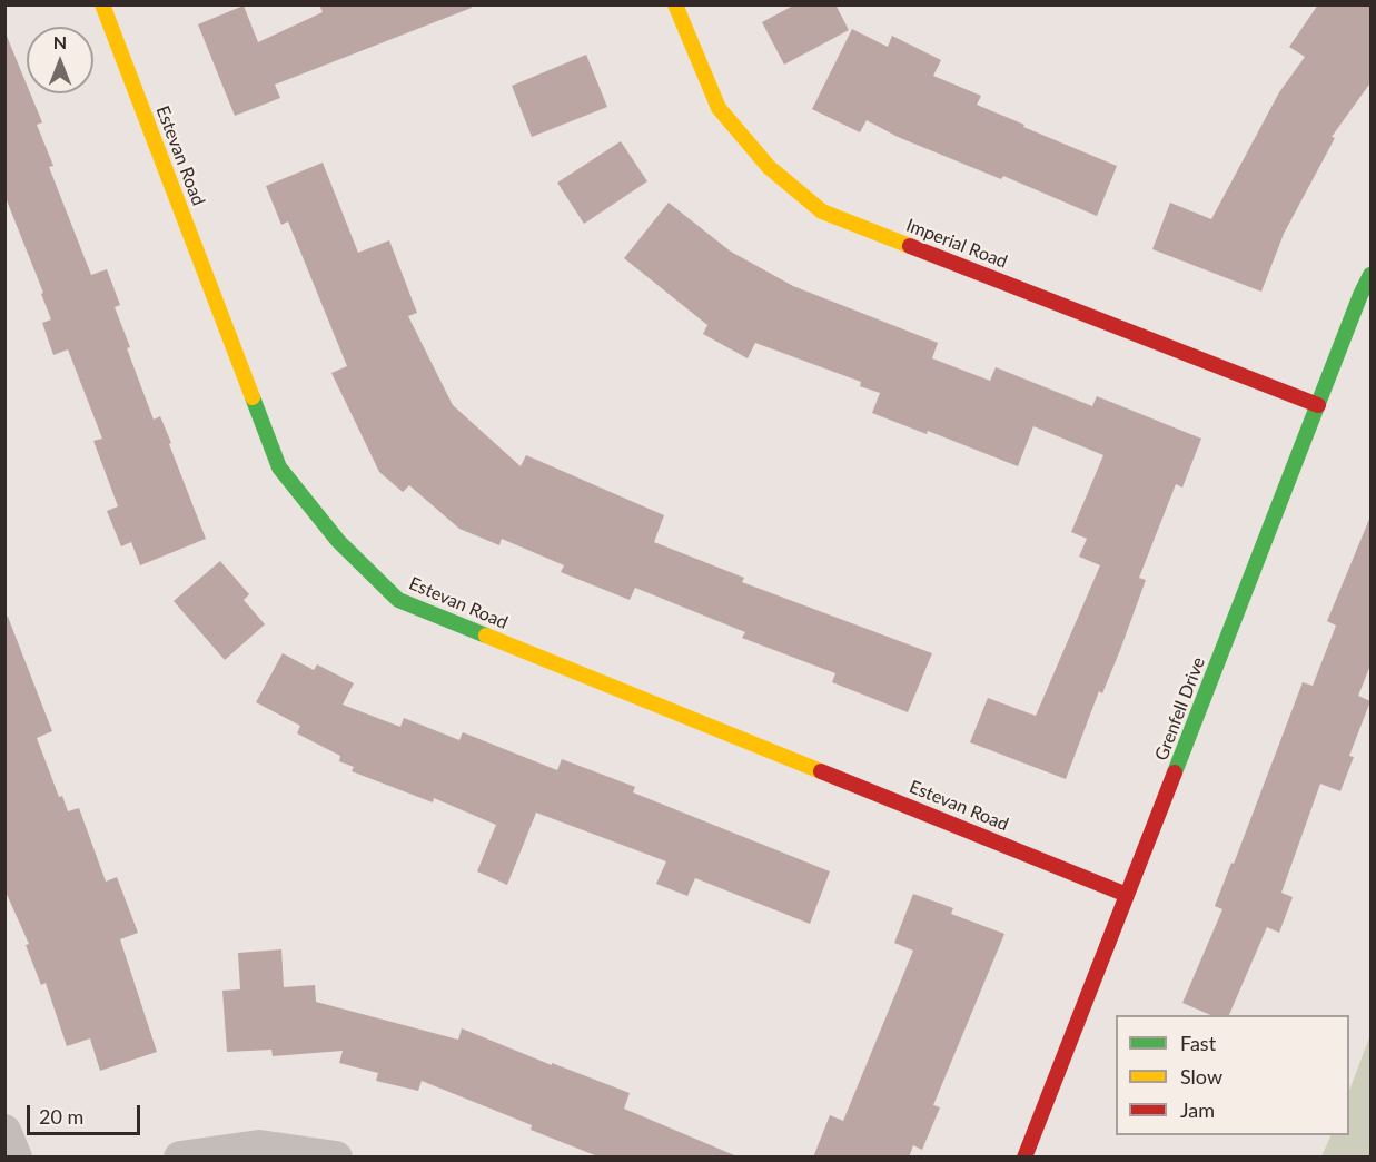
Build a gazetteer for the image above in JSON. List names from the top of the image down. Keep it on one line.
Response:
{"streets":{"street":["Estevan Road","Imperial Road","Grenfell Drive"]},"crossings":[["Estevan Road","Grenfell Drive"],["Imperial Road","Grenfell Drive"]],"legend":["Fast","Slow","Jam"],"scale_bar":"20 m","north":"top"}
